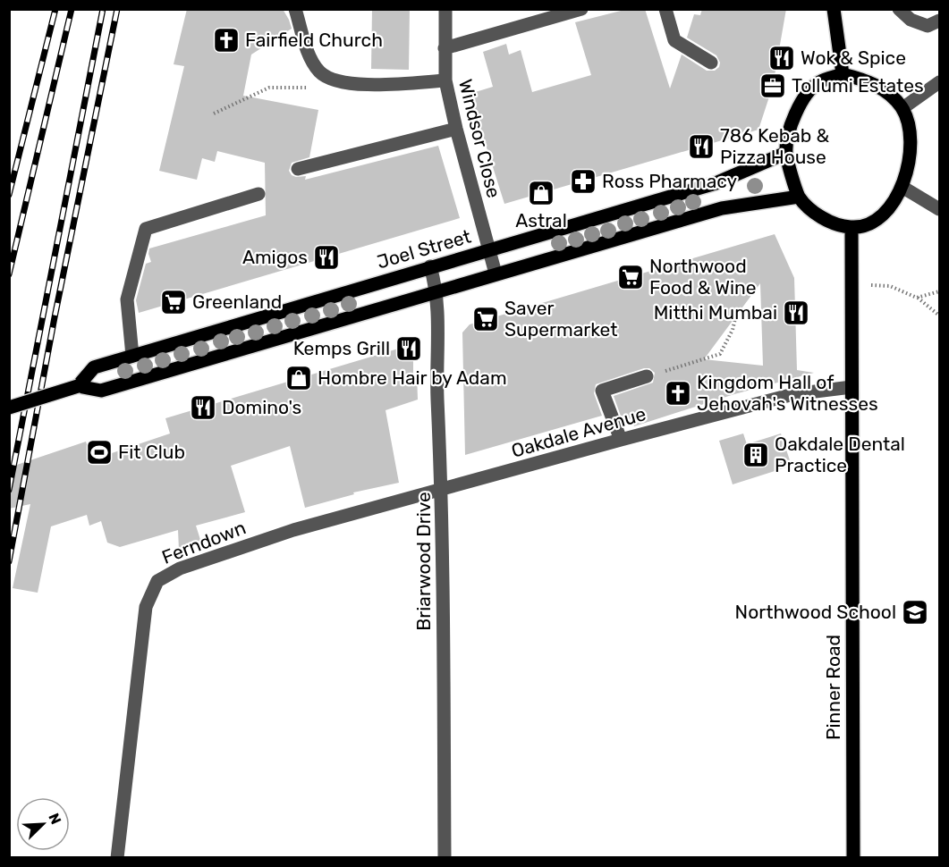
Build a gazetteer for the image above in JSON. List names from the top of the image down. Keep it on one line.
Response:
{"streets":{"main road":["Joel Street","Pinner Road"],"street":["Windsor Close","Oakdale Avenue","Ferndown","Briarwood Drive"]},"crossings":[["Windsor Close","Joel Street"],["Joel Street","Briarwood Drive"],["Joel Street","Pinner Road"],["Oakdale Avenue","Ferndown"],["Oakdale Avenue","Briarwood Drive"],["Oakdale Avenue","Pinner Road"],["Ferndown","Briarwood Drive"]],"places":{"church":["Fairfield Church","Kingdom Hall of Jehovah's Witnesses"],"restaurant":["Wok & Spice","786 Kebab & Pizza House","Amigos","Mitthi Mumbai","Kemps Grill","Domino's"],"office":["Tollumi Estates"],"pharmacy":["Ross Pharmacy"],"shop":["Astral","Hombre Hair by Adam"],"supermarket":["Northwood Food & Wine","Greenland","Saver Supermarket"],"sports":["Fit Club"],"building":["Oakdale Dental Practice"],"school or university":["Northwood School"]},"north":"top right"}
